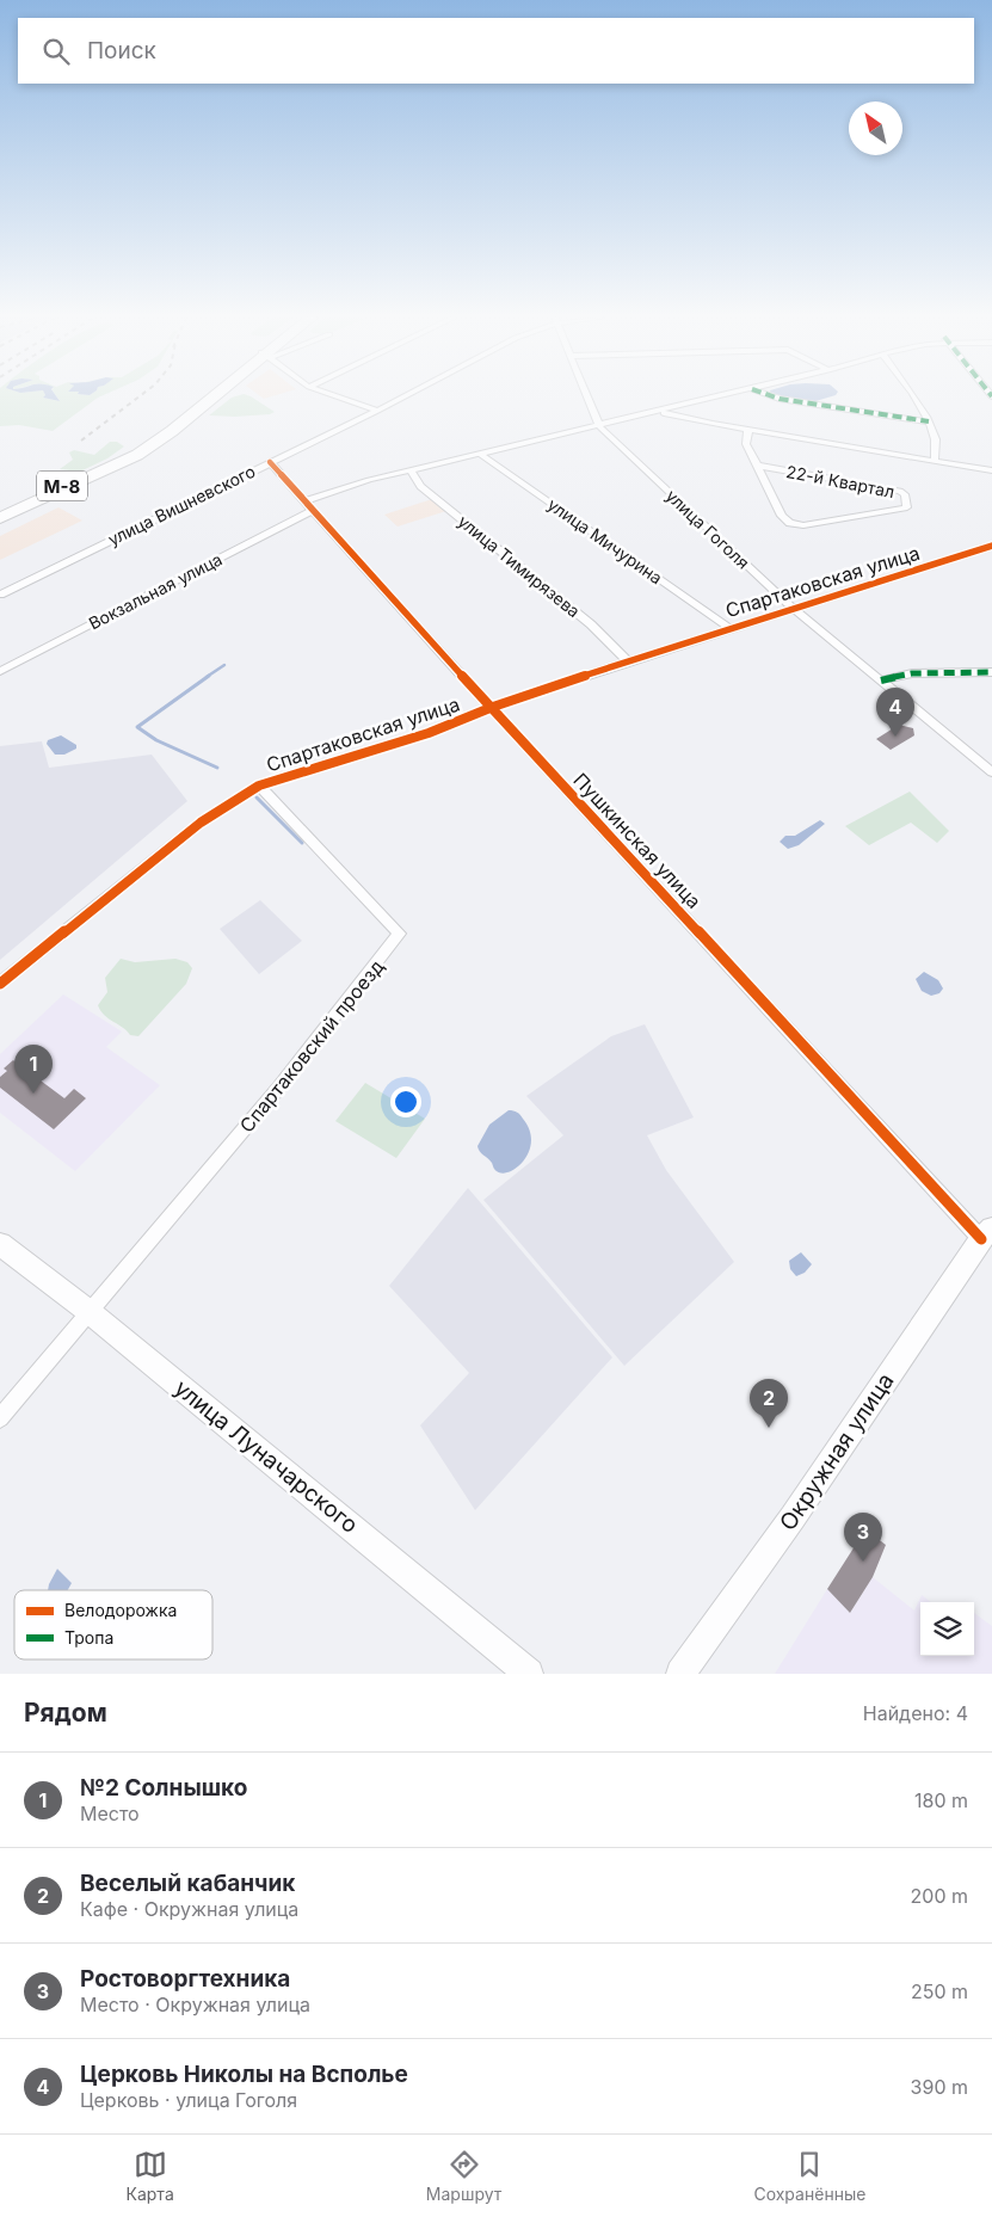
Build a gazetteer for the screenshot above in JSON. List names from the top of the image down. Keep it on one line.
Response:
{"streets":{"highway":["М-8"],"street":["22-й Квартал","улица Вишневского","улица Гоголя","улица Мичурина","улица Тимирязева","Спартаковская улица","Вокзальная улица","Пушкинская улица","Спартаковский проезд","Окружная улица","улица Луначарского"]},"crossings":[["улица Вишневского","Пушкинская улица"],["улица Гоголя","Спартаковская улица"],["улица Гоголя","Вокзальная улица"],["улица Мичурина","Спартаковская улица"],["улица Мичурина","Вокзальная улица"],["улица Тимирязева","Спартаковская улица"],["улица Тимирязева","Вокзальная улица"],["Спартаковская улица","Пушкинская улица"],["Спартаковская улица","Спартаковский проезд"],["Вокзальная улица","Пушкинская улица"],["Пушкинская улица","Окружная улица"],["Спартаковский проезд","улица Луначарского"]],"legend":["Велодорожка","Тропа"],"north":"top left","page":{"search":"Поиск","pins":["4","1","2","3"],"heading":["Рядом","Найдено: 4"],"list":[{"mark":"1","name":"№2 Солнышко","note":"Место","value":"180 m"},{"mark":"2","name":"Веселый кабанчик","note":"Кафе · Окружная улица","value":"200 m"},{"mark":"3","name":"Ростоворгтехника","note":"Место · Окружная улица","value":"250 m"},{"mark":"4","name":"Церковь Николы на Всполье","note":"Церковь · улица Гоголя","value":"390 m"}],"nav":["Карта","Маршрут","Сохранённые"]}}
